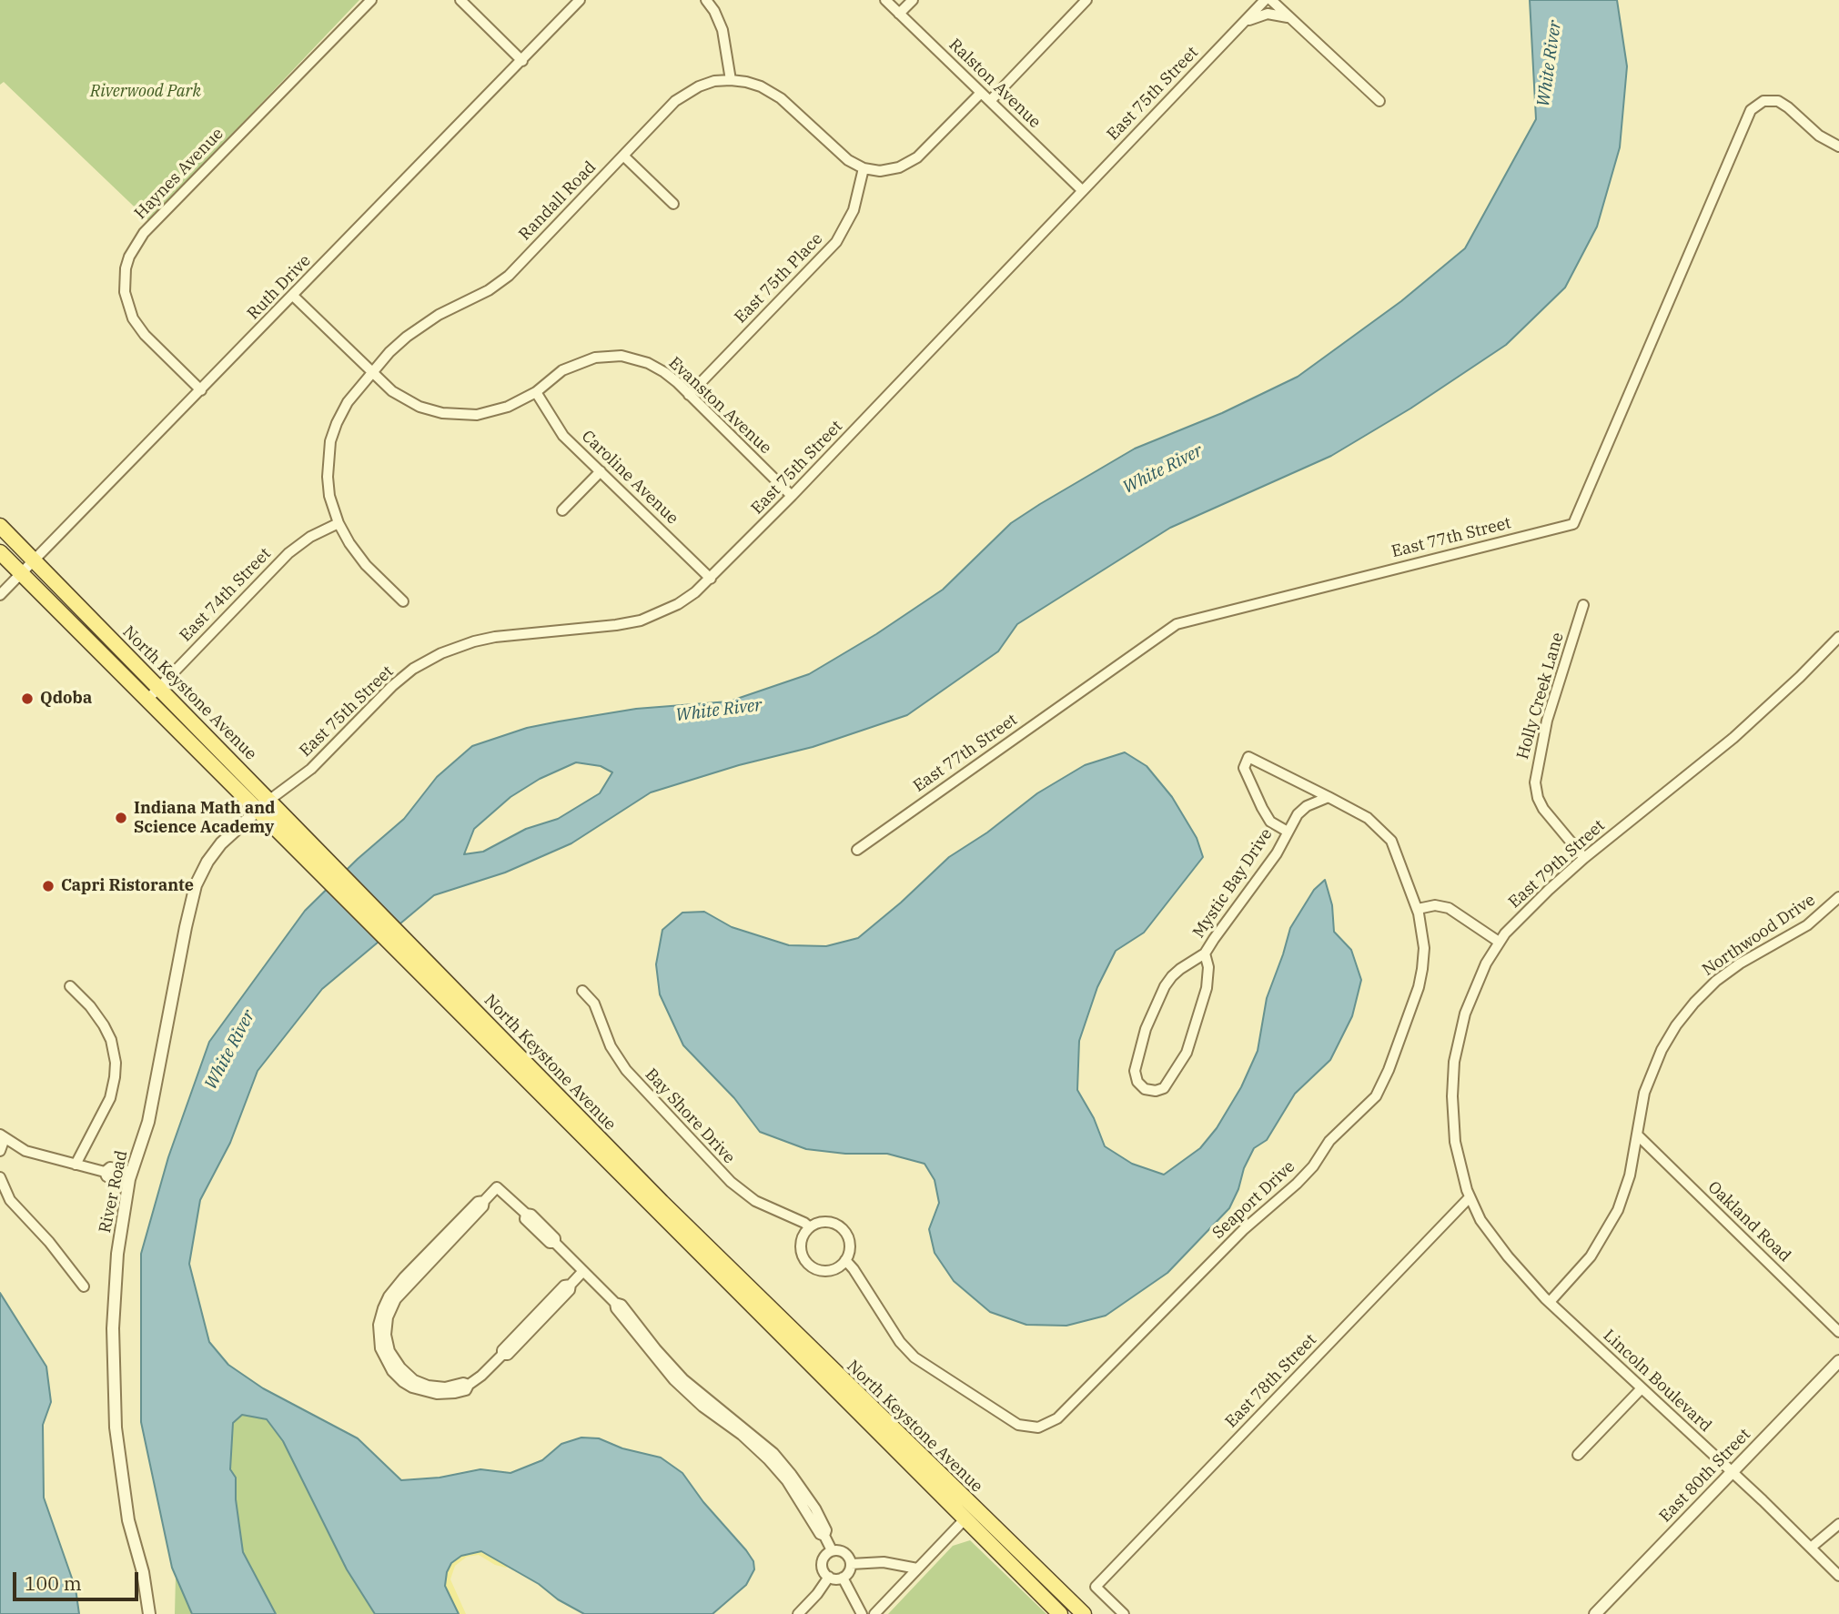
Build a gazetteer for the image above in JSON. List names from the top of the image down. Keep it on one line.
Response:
{"streets":{"main road":["North Keystone Avenue"],"street":["Ralston Avenue","East 75th Street","Haynes Avenue","Randall Road","East 75th Place","Ruth Drive","Evanston Avenue","Caroline Avenue","East 77th Street","East 74th Street","Holly Creek Lane","East 79th Street","Mystic Bay Drive","Northwood Drive","Bay Shore Drive","River Road","Seaport Drive","Oakland Road","East 78th Street","Lincoln Boulevard","East 80th Street"]},"crossings":[["Ralston Avenue","East 75th Street"],["East 75th Street","Evanston Avenue"],["East 75th Street","Caroline Avenue"],["East 75th Street","North Keystone Avenue"],["East 75th Street","River Road"],["Haynes Avenue","Ruth Drive"],["Randall Road","East 75th Place"],["Randall Road","Evanston Avenue"],["Randall Road","East 74th Street"],["East 75th Place","Evanston Avenue"],["Ruth Drive","Evanston Avenue"],["Ruth Drive","North Keystone Avenue"],["Evanston Avenue","Caroline Avenue"],["East 74th Street","North Keystone Avenue"],["North Keystone Avenue","River Road"],["Holly Creek Lane","East 79th Street"],["East 79th Street","East 78th Street"],["East 79th Street","Lincoln Boulevard"],["Mystic Bay Drive","Seaport Drive"],["Northwood Drive","Oakland Road"],["Northwood Drive","Lincoln Boulevard"],["Bay Shore Drive","Seaport Drive"],["East 78th Street","Lincoln Boulevard"],["Lincoln Boulevard","East 80th Street"]],"water":["White River"],"parks":["Riverwood Park"],"places":["Qdoba","Indiana Math and Science Academy","Capri Ristorante"],"scale_bar":"100 m"}
